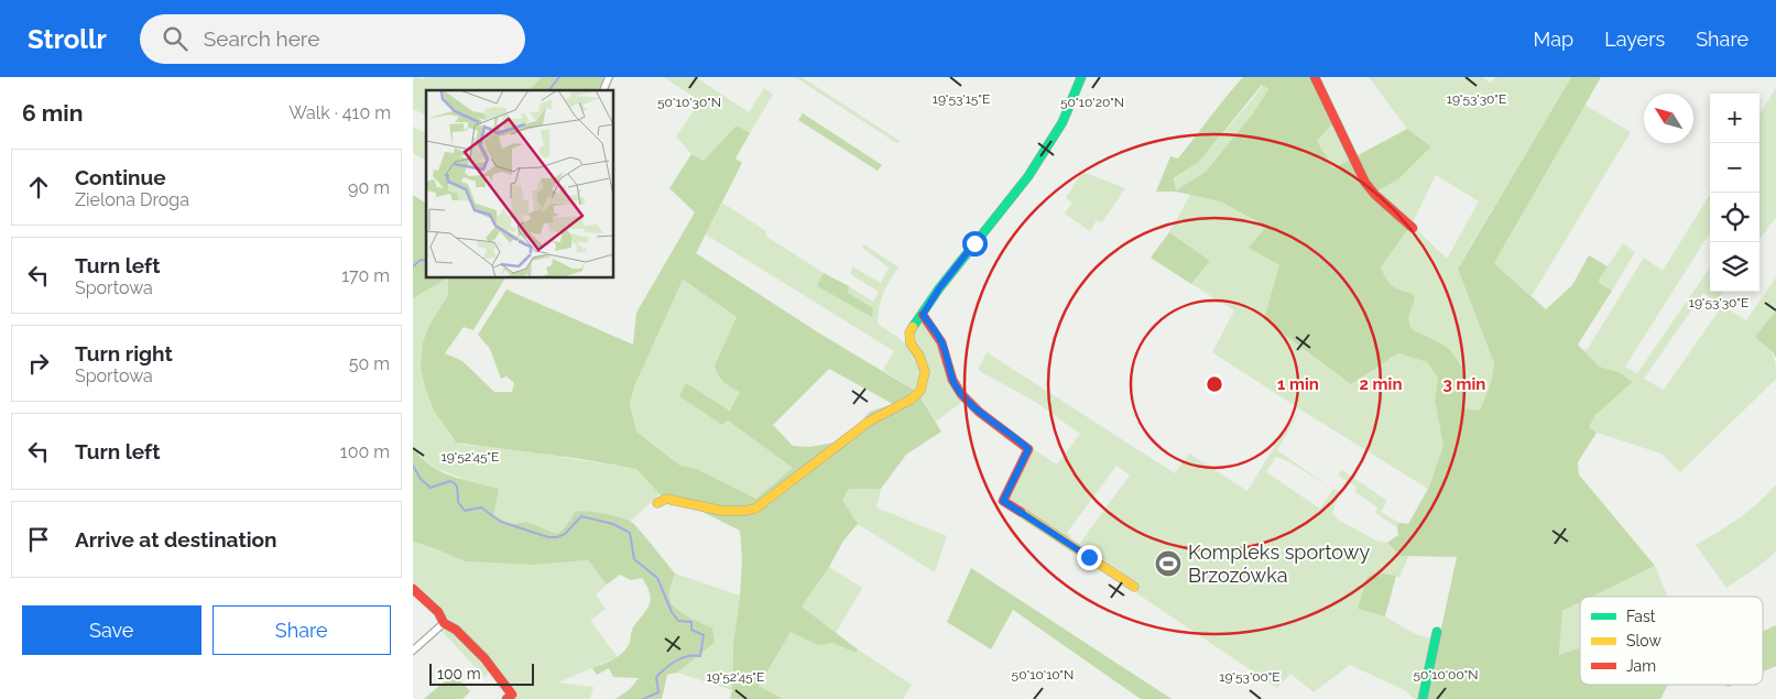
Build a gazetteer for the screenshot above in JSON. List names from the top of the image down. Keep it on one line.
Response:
{"places":{"sports":["Kompleks sportowy Brzozówka"]},"legend":["Fast","Slow","Jam"],"scale_bar":"100 m","north":"top left","page":{"header":"Strollr","search":"Search here","nav":["Map","Layers","Share"],"heading":["6 min","Walk · 410 m"],"map_buttons":["+","−"],"list":[["Continue","Zielona Droga","90 m"],["Turn left","Sportowa","170 m"],["Turn right","Sportowa","50 m"],["Turn left","100 m"],"Arrive at destination"],"buttons":["Save","Share"],"scale":"100 m"},"coordinates":["19°53'15\"E","19°53'30\"E","50°10'30\"N","50°10'20\"N","19°52'45\"E","50°10'10\"N","50°10'00\"N","19°53'00\"E"],"rings":["1 min","2 min","3 min"]}
